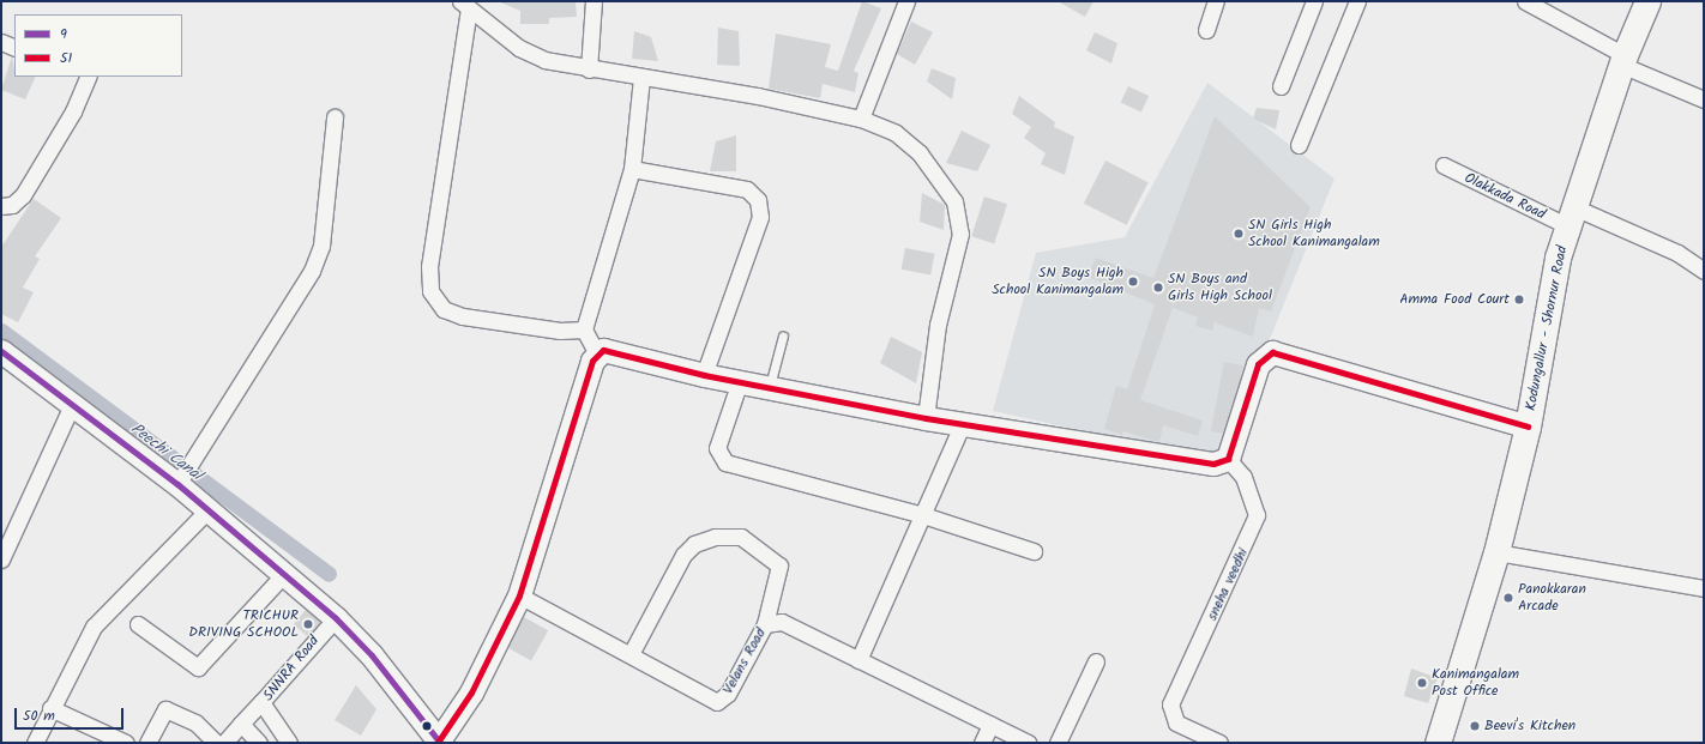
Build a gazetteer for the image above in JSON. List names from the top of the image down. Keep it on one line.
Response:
{"streets":{"main road":["Kodungallur - Shornur Road"],"street":["Olakkada Road","sneha veedhi","Velans Road","SNNRA Road"]},"crossings":[["Olakkada Road","Kodungallur - Shornur Road"]],"water":["Peechi Canal"],"places":["SN Girls High School Kanimangalam","SN Boys High School Kanimangalam","SN Boys and Girls High School","Amma Food Court","Panokkaran Arcade","TRICHUR DRIVING SCHOOL","Kanimangalam Post Office","Beevi's Kitchen"],"lines":["transit line 51","transit line 9"],"legend":["9","51"],"scale_bar":"50 m"}
